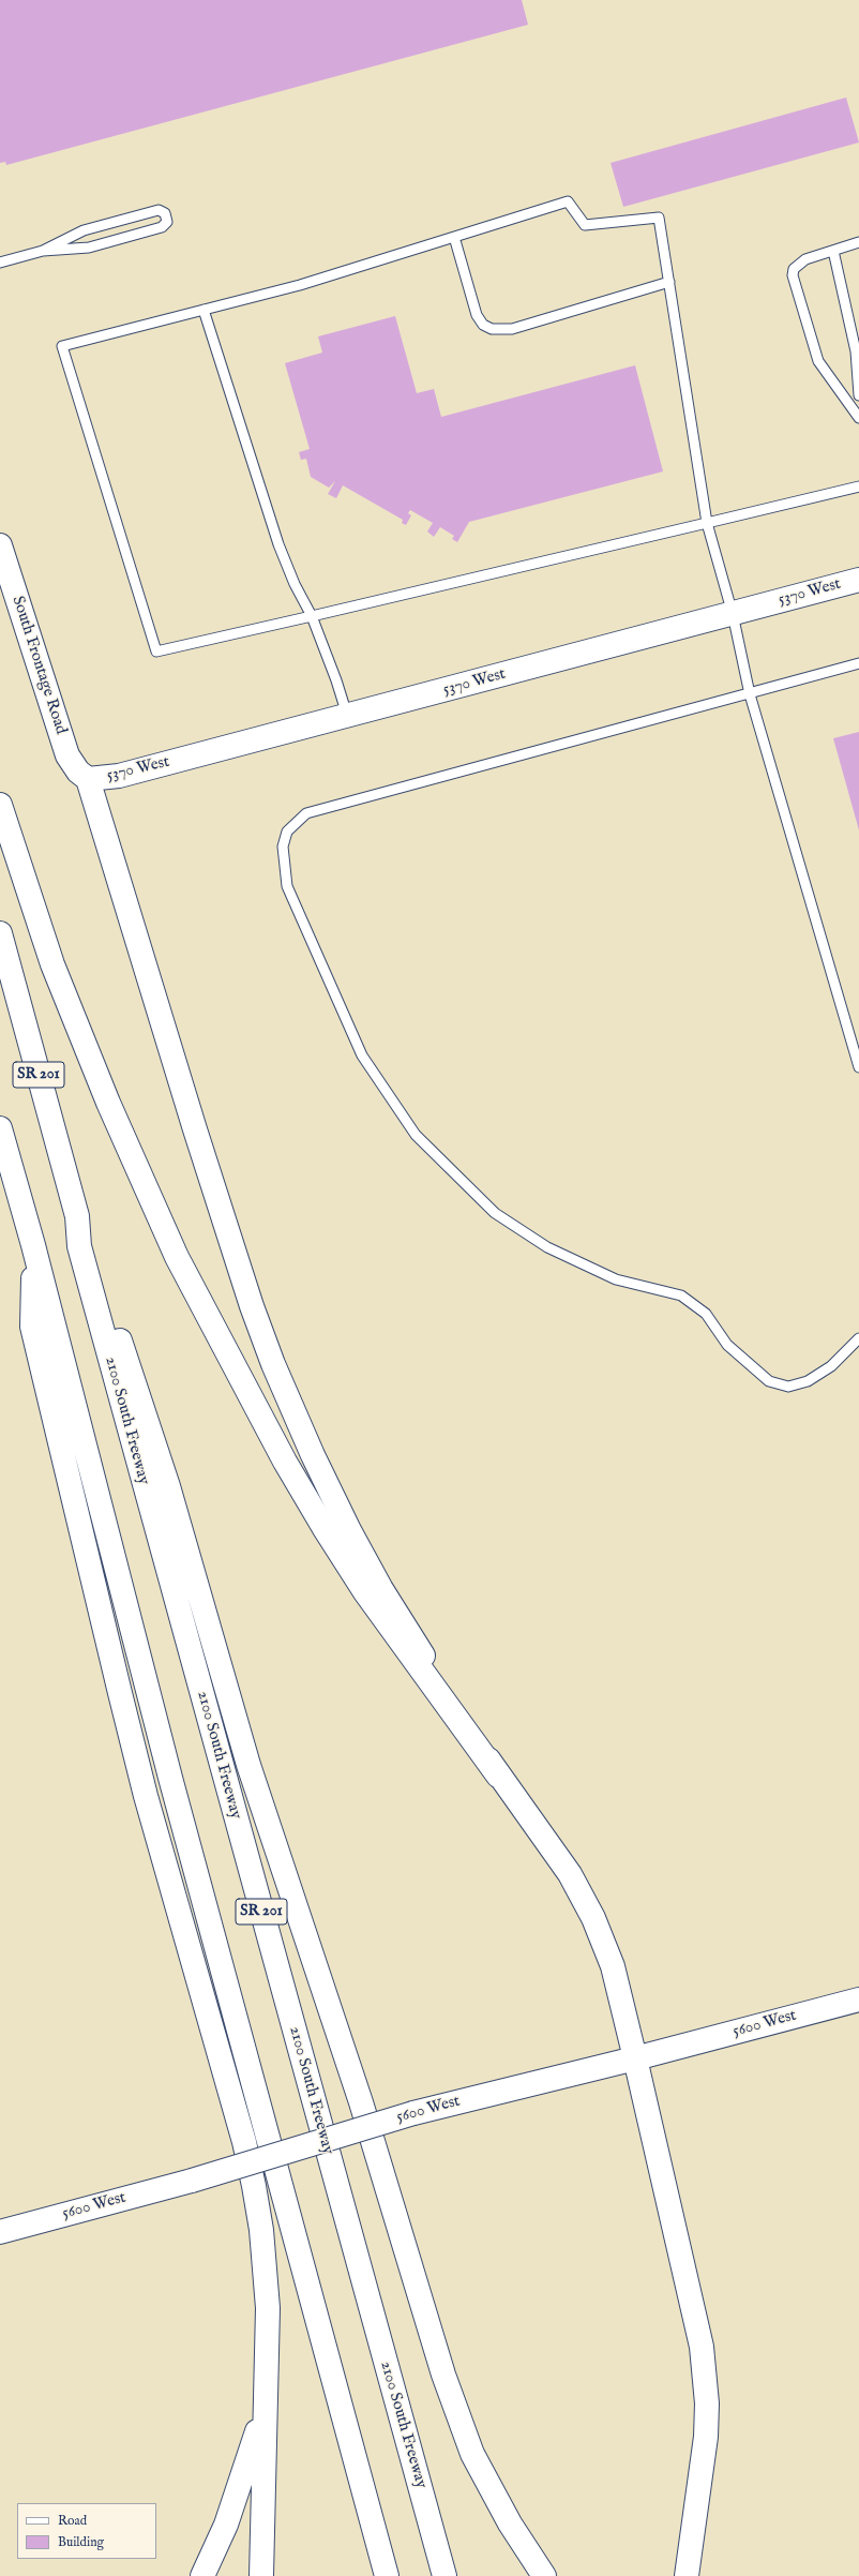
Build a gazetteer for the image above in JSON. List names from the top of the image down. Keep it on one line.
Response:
{"streets":{"main road":["5370 West","South Frontage Road","SR 201","2100 South Freeway","5600 West"]},"crossings":[["5370 West","South Frontage Road"]],"legend":["Road","Building"]}
